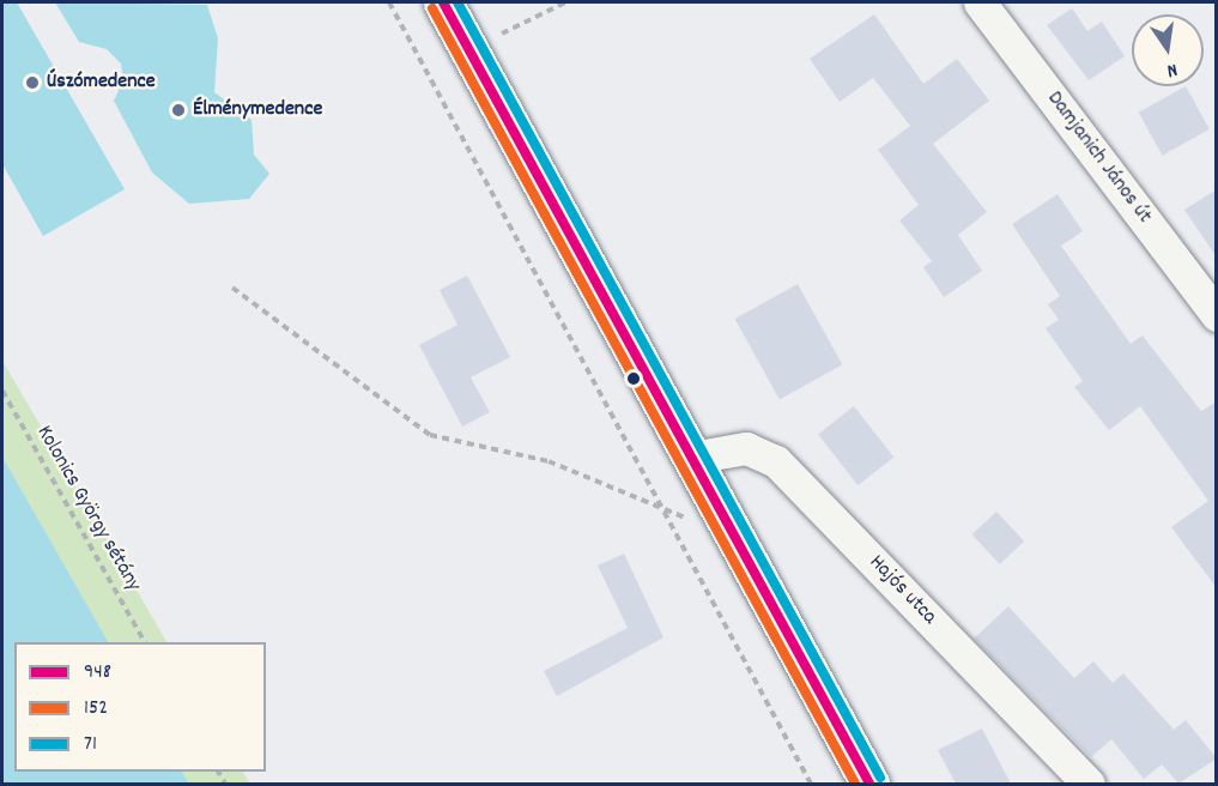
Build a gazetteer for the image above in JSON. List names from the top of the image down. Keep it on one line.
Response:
{"streets":{"street":["Damjanich János út","Hajós utca"],"path":["Kolonics György sétány"]},"places":["Úszómedence","Élménymedence"],"lines":["transit line 948","transit line 71","transit line 152"],"legend":["948","152","71"],"north":"bottom"}
